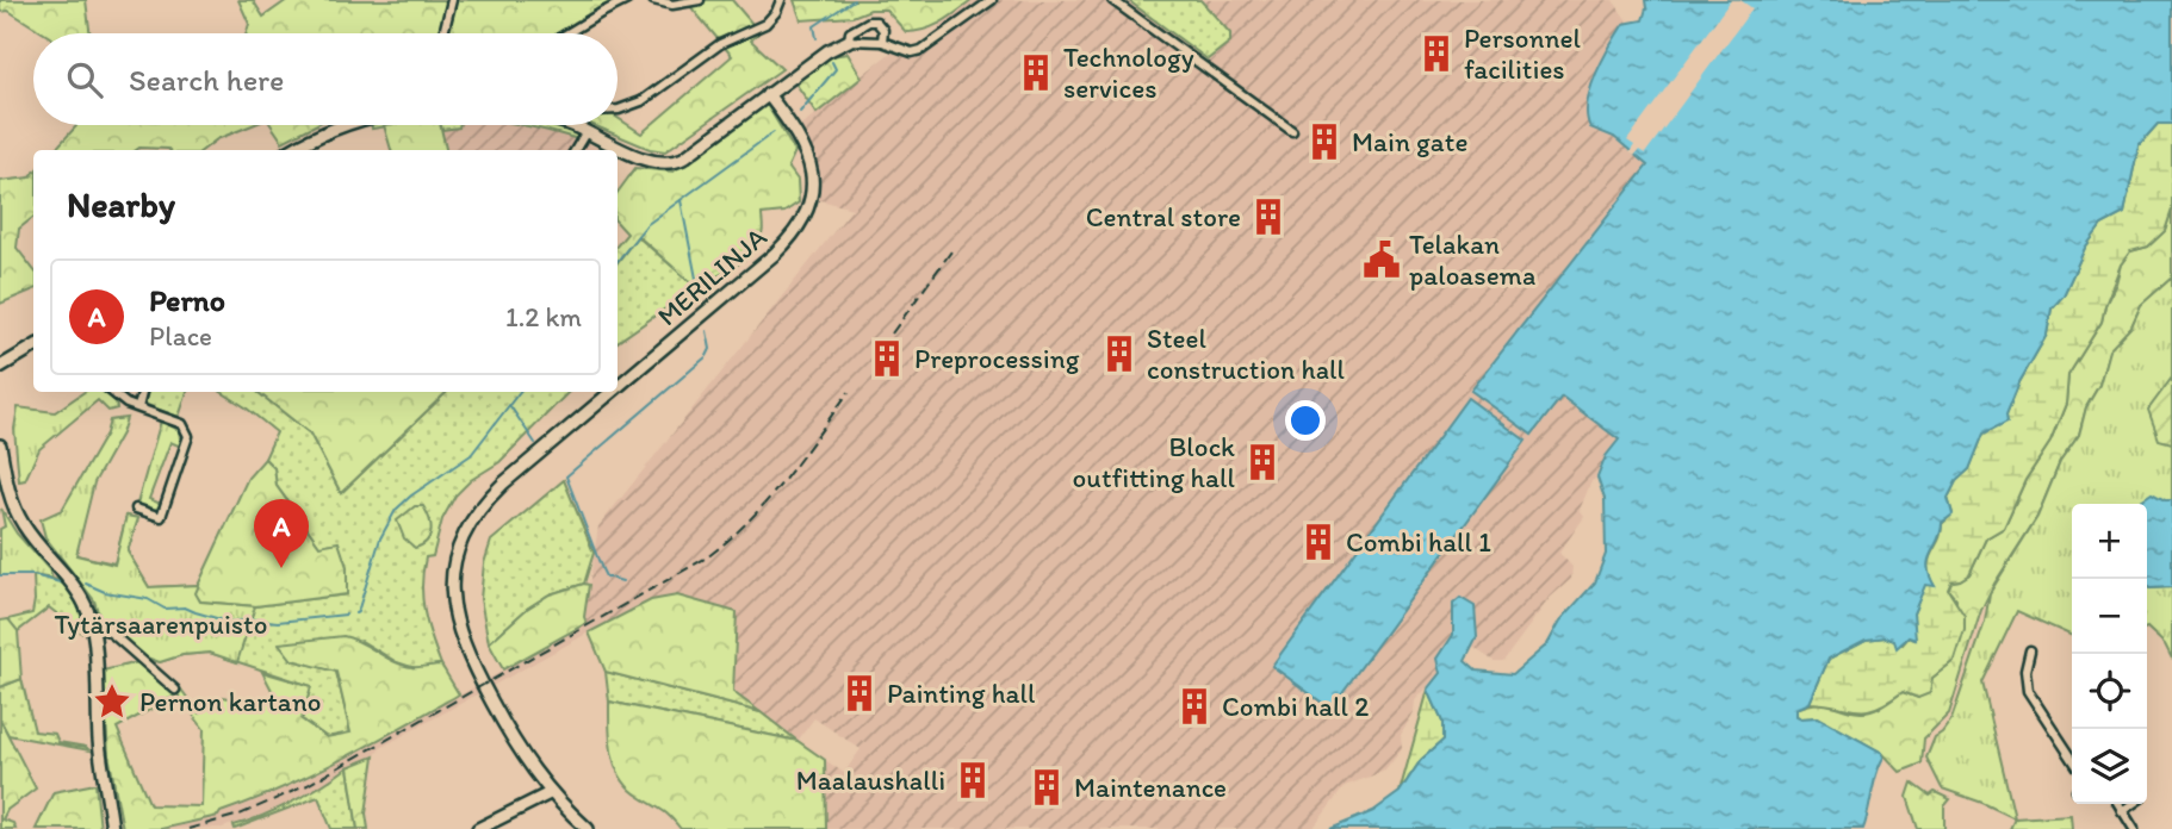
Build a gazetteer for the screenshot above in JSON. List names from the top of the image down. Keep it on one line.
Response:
{"streets":{"street":["MERILINJA"]},"parks":["Tytärsaarenpuisto"],"places":{"building":["Personnel facilities","Technology services","Main gate","Central store","Steel construction hall","Preprocessing","Block outfitting hall","Combi hall 1","Painting hall","Combi hall 2","Maalaushalli","Maintenance"],"public building":["Telakan paloasema"],"place":["Pernon kartano"]},"page":{"search":"Search here","heading":"Nearby","list":[{"mark":"A","name":"Perno","note":"Place","value":"1.2 km"}],"pins":"A","map_buttons":["+","−"]}}
